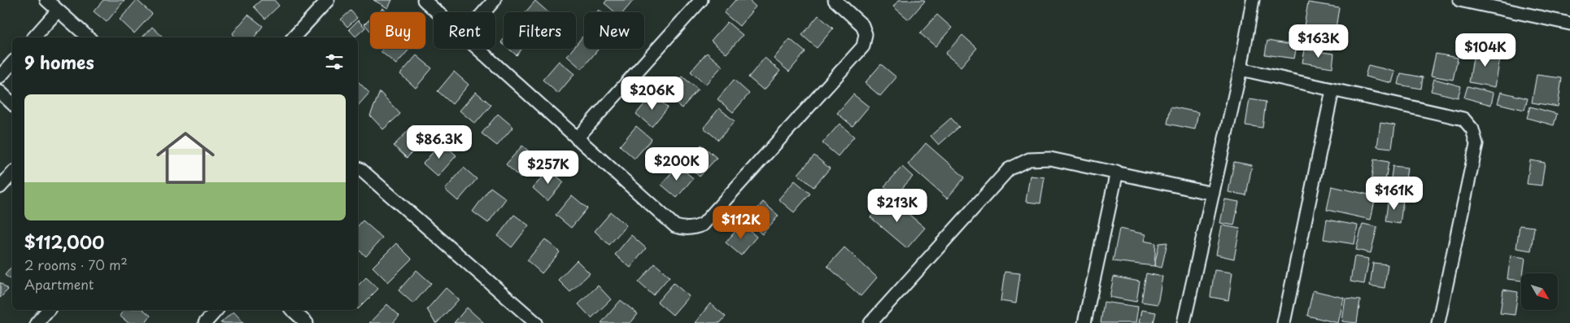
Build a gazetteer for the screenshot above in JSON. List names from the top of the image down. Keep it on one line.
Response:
{"north":"bottom right","page":{"chip":["Buy","Rent","Filters","New"],"price":["$163K","$104K","$206K","$86.3K","$200K","$257K","$161K","$213K","$112K"],"heading":"9 homes","list":[{"name":"$112,000","note":"2 rooms · 70 m² · Apartment"}]}}
